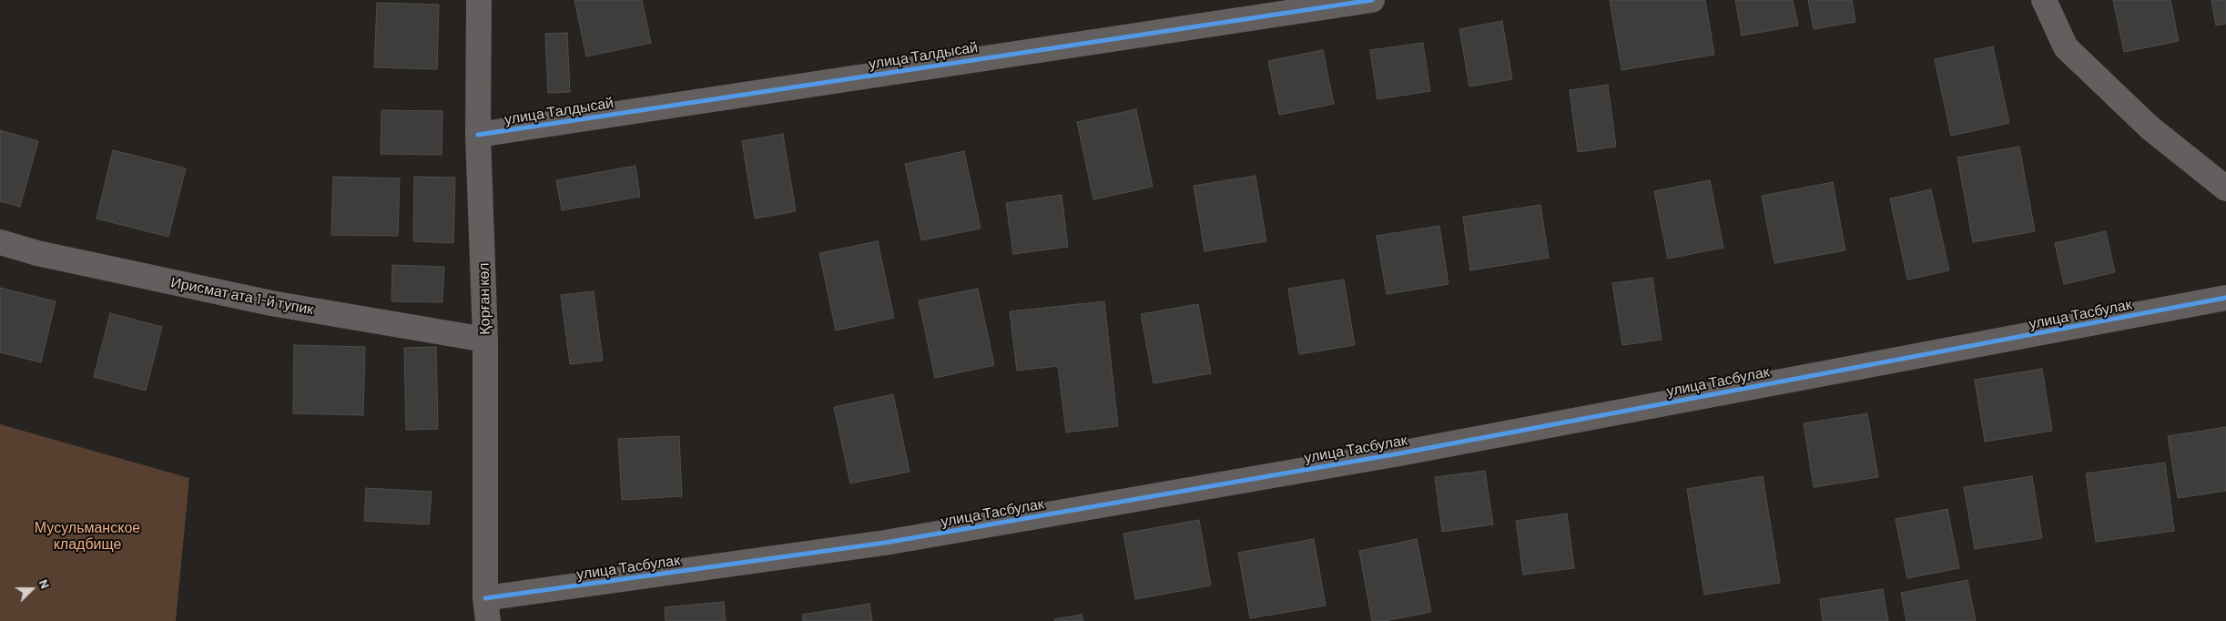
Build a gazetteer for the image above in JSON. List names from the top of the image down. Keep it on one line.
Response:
{"streets":{"street":["улица Талдысай","Ирисмат ата 1-й тупик","Қорған көл","улица Тасбулак"]},"crossings":[["улица Талдысай","Қорған көл"],["Ирисмат ата 1-й тупик","Қорған көл"],["Қорған көл","улица Тасбулак"]],"parks":["Мусульманское кладбище"],"north":"right"}
